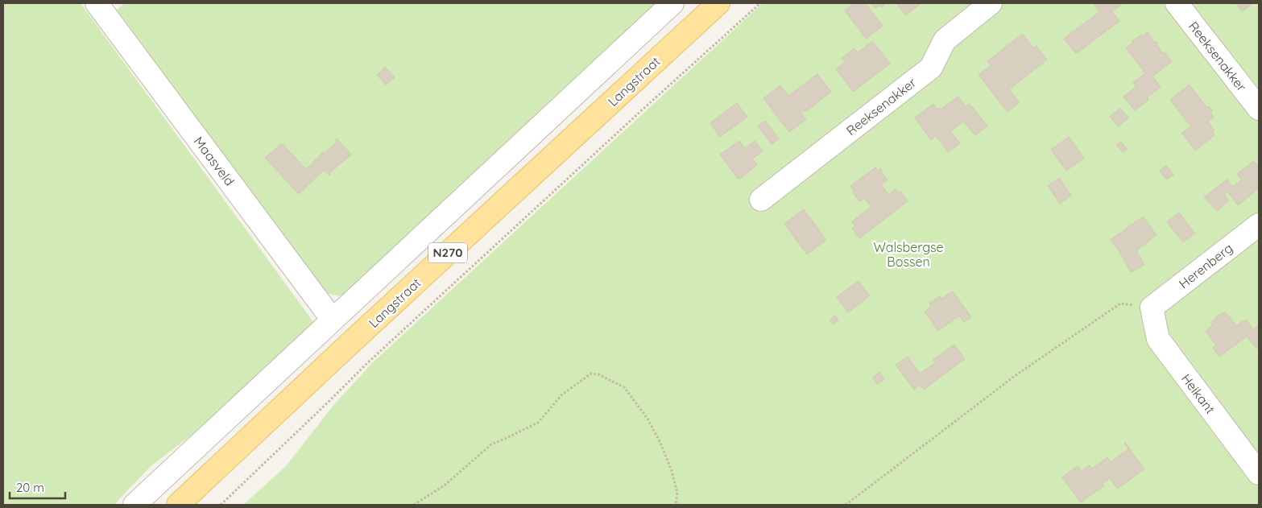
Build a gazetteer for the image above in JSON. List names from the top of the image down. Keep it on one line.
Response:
{"streets":{"main road":["Langstraat","N270"],"street":["Reeksenakker","Maasveld","Herenberg","Heikant"]},"crossings":[["Herenberg","Heikant"]],"parks":["Walsbergse Bossen"],"scale_bar":"20 m"}
